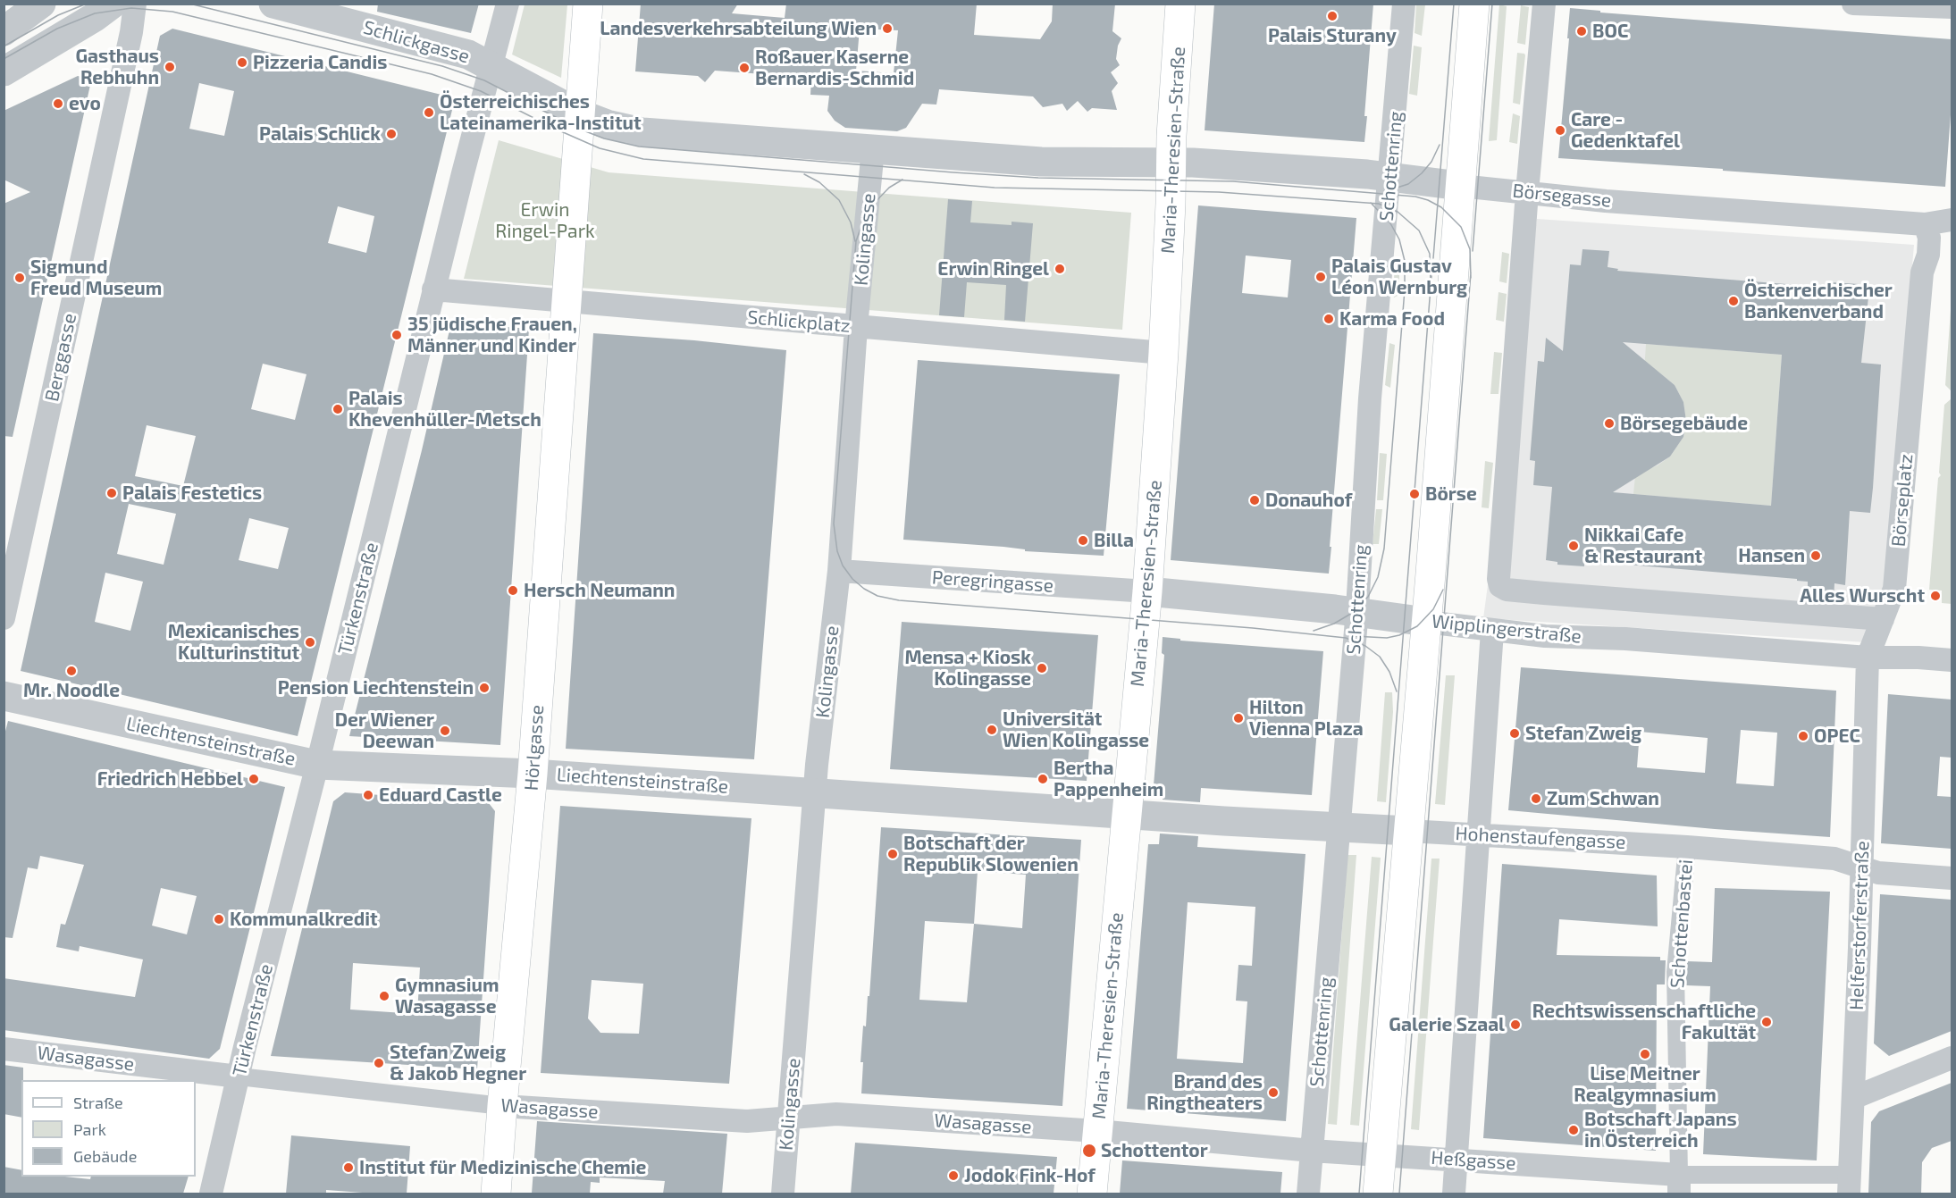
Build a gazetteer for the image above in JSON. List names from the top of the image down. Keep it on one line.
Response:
{"streets":{"main road":["Maria-Theresien-Straße","Hörlgasse"],"street":["Schlickgasse","Schottenring","Börsegasse","Kolingasse","Schlickplatz","Berggasse","Börseplatz","Peregringasse","Türkenstraße","Wipplingerstraße","Liechtensteinstraße","Hohenstaufengasse","Schottenbastei","Helferstorferstraße","Wasagasse","Heßgasse"]},"crossings":[["Schlickgasse","Türkenstraße"],["Maria-Theresien-Straße","Börsegasse"],["Maria-Theresien-Straße","Schlickplatz"],["Maria-Theresien-Straße","Peregringasse"],["Maria-Theresien-Straße","Wipplingerstraße"],["Maria-Theresien-Straße","Liechtensteinstraße"],["Maria-Theresien-Straße","Hohenstaufengasse"],["Maria-Theresien-Straße","Wasagasse"],["Maria-Theresien-Straße","Heßgasse"],["Schottenring","Börsegasse"],["Schottenring","Wipplingerstraße"],["Schottenring","Hohenstaufengasse"],["Schottenring","Heßgasse"],["Börsegasse","Börseplatz"],["Börsegasse","Wipplingerstraße"],["Kolingasse","Schlickplatz"],["Kolingasse","Peregringasse"],["Kolingasse","Liechtensteinstraße"],["Kolingasse","Wasagasse"],["Schlickplatz","Türkenstraße"],["Schlickplatz","Hörlgasse"],["Börseplatz","Wipplingerstraße"],["Börseplatz","Helferstorferstraße"],["Peregringasse","Wipplingerstraße"],["Türkenstraße","Liechtensteinstraße"],["Türkenstraße","Wasagasse"],["Wipplingerstraße","Helferstorferstraße"],["Liechtensteinstraße","Hörlgasse"],["Liechtensteinstraße","Hohenstaufengasse"],["Hörlgasse","Wasagasse"],["Hohenstaufengasse","Schottenbastei"],["Hohenstaufengasse","Helferstorferstraße"],["Schottenbastei","Heßgasse"],["Helferstorferstraße","Heßgasse"],["Wasagasse","Heßgasse"]],"parks":["Erwin Ringel-Park"],"places":["Palais Sturany","Landesverkehrsabteilung Wien","BOC","Pizzeria Candis","Gasthaus Rebhuhn","Roßauer Kaserne Bernardis-Schmid","evo","Österreichisches Lateinamerika-Institut","Care - Gedenktafel","Palais Schlick","Erwin Ringel","Palais Gustav Léon Wernburg","Sigmund Freud Museum","Österreichischer Bankenverband","Karma Food","35 jüdische Frauen, Männer und Kinder","Palais Khevenhüller-Metsch","Börsegebäude","Palais Festetics","Börse","Donauhof","Billa","Nikkai Cafe & Restaurant","Hansen","Hersch Neumann","Alles Wurscht","Mexicanisches Kulturinstitut","Mensa + Kiosk Kolingasse","Mr. Noodle","Pension Liechtenstein","Hilton Vienna Plaza","Universität Wien Kolingasse","Der Wiener Deewan","Stefan Zweig","OPEC","Friedrich Hebbel","Bertha Pappenheim","Eduard Castle","Zum Schwan","Botschaft der Republik Slowenien","Kommunalkredit","Gymnasium Wasagasse","Rechtswissenschaftliche Fakultät","Galerie Szaal","Lise Meitner Realgymnasium","Stefan Zweig & Jakob Hegner","Brand des Ringtheaters","Botschaft Japans in Österreich","Schottentor","Institut für Medizinische Chemie","Jodok Fink-Hof"],"legend":["Straße","Park","Gebäude"]}
